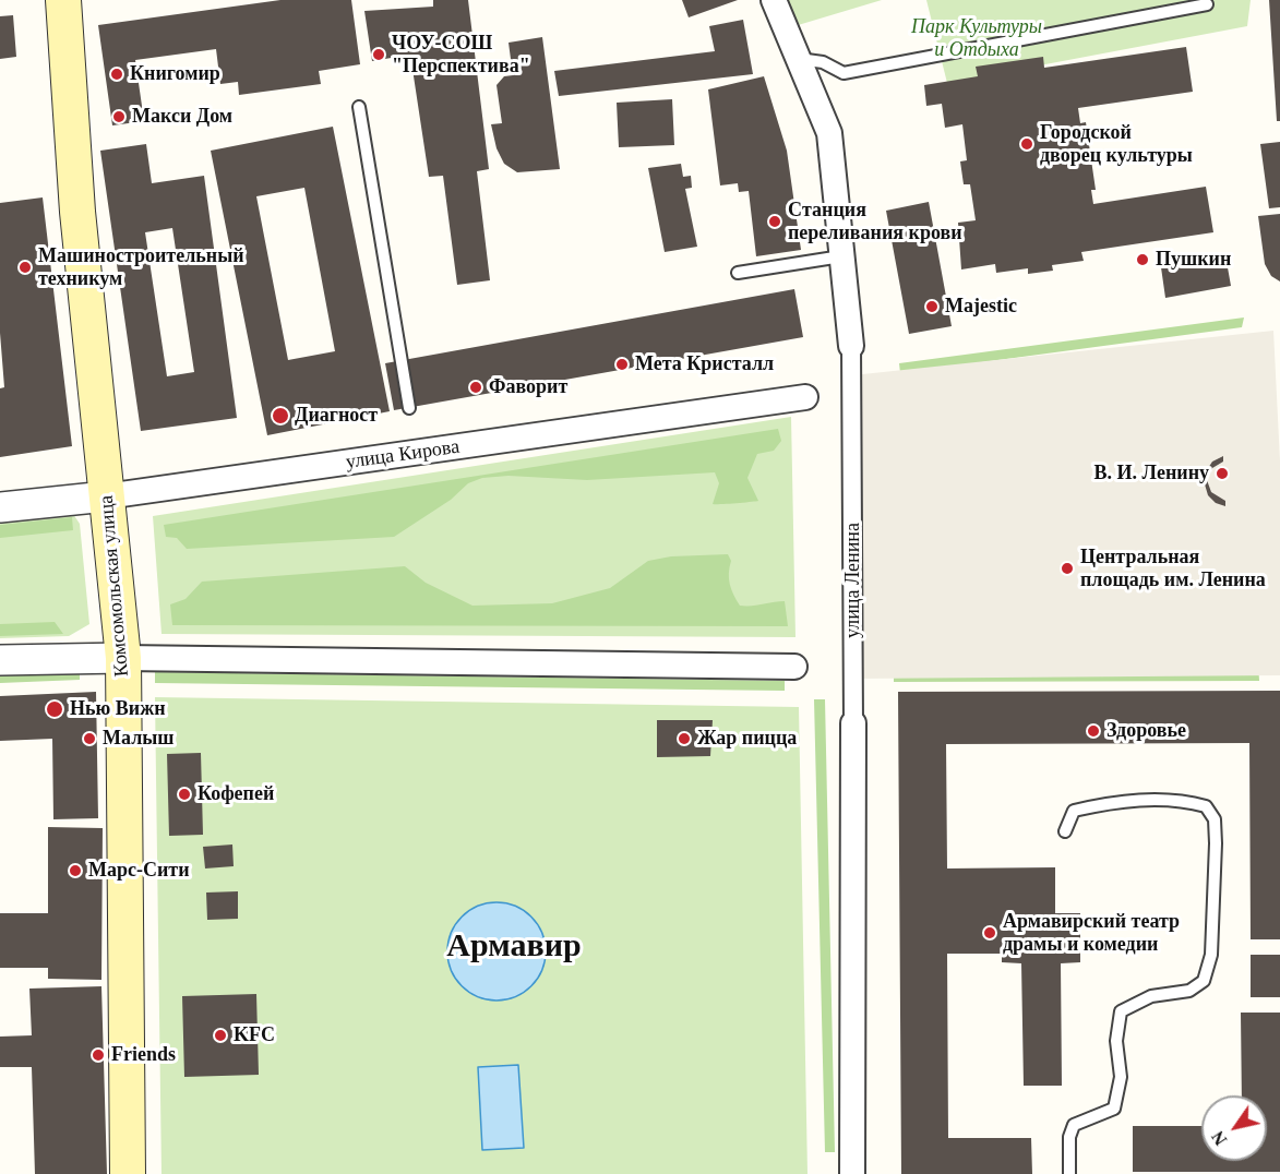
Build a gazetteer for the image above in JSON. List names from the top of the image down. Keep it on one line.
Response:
{"streets":{"main road":["Комсомольская улица"],"street":["улица Кирова","улица Ленина"]},"crossings":[["улица Кирова","Комсомольская улица"]],"districts":["Армавир"],"parks":["Парк Культуры и Отдыха"],"places":["ЧОУ-СОШ \"Перспектива\"","Книгомир","Макси Дом","Городской дворец культуры","Cтанция переливания крови","Пушкин","Машиностроительный техникум","Majestic","Мета Кристалл","Фаворит","Диагност","В. И. Ленину","Центральная площадь им. Ленина","Нью Вижн","Здоровье","Малыш","Жар пицца","Кофепей","Марс-Сити","Армавирский театр драмы и комедии","KFC","Friends"],"north":"bottom left"}
